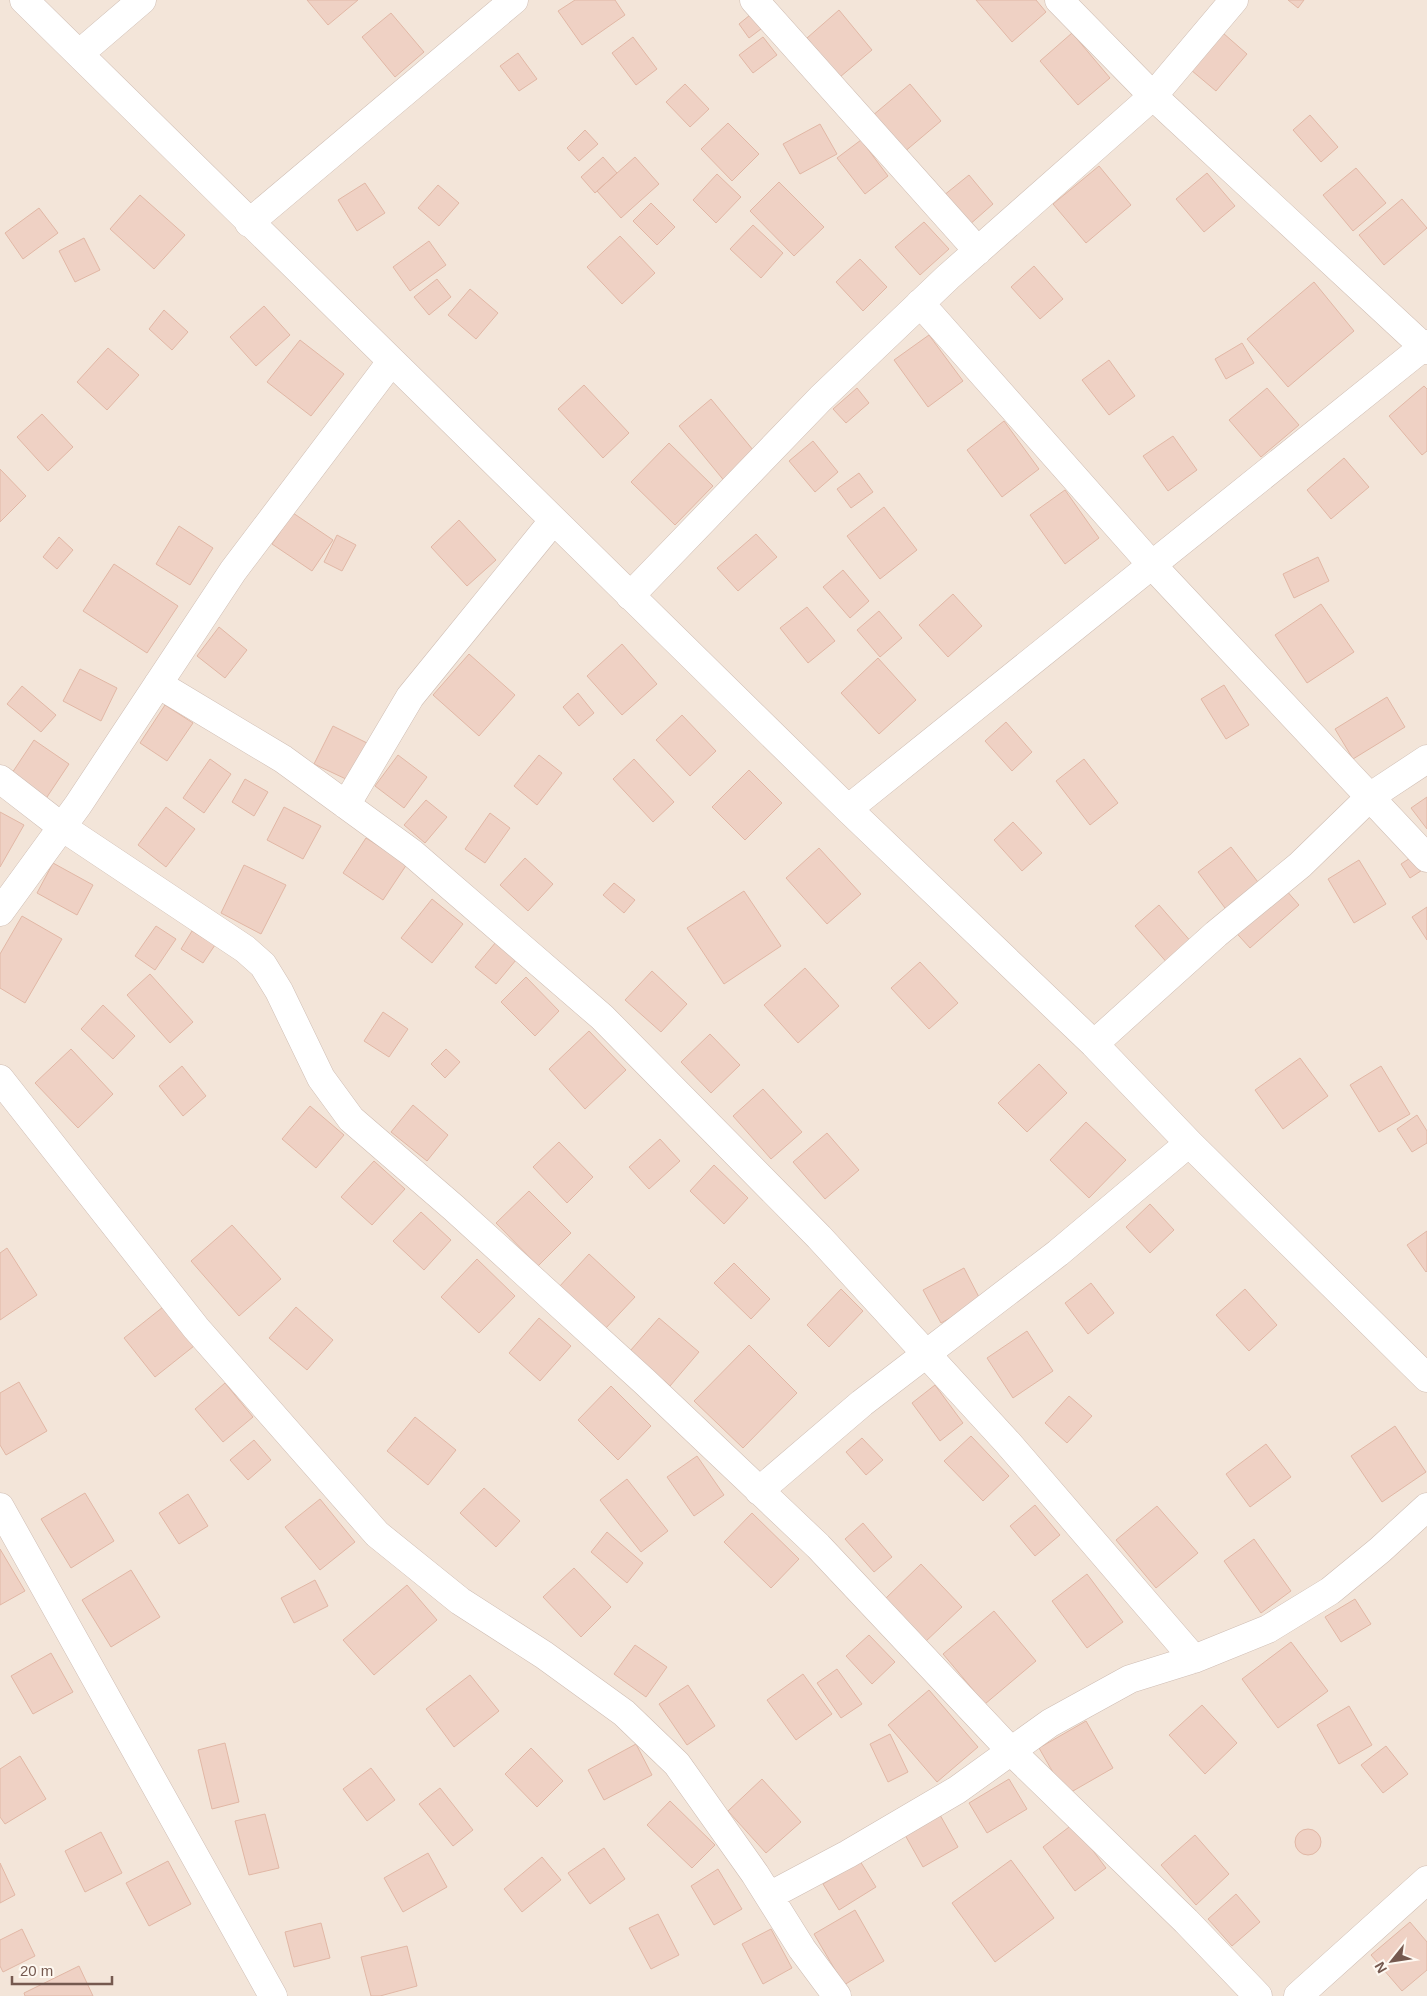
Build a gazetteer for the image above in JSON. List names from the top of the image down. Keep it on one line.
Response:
{"scale_bar":"20 m","north":"bottom left"}
